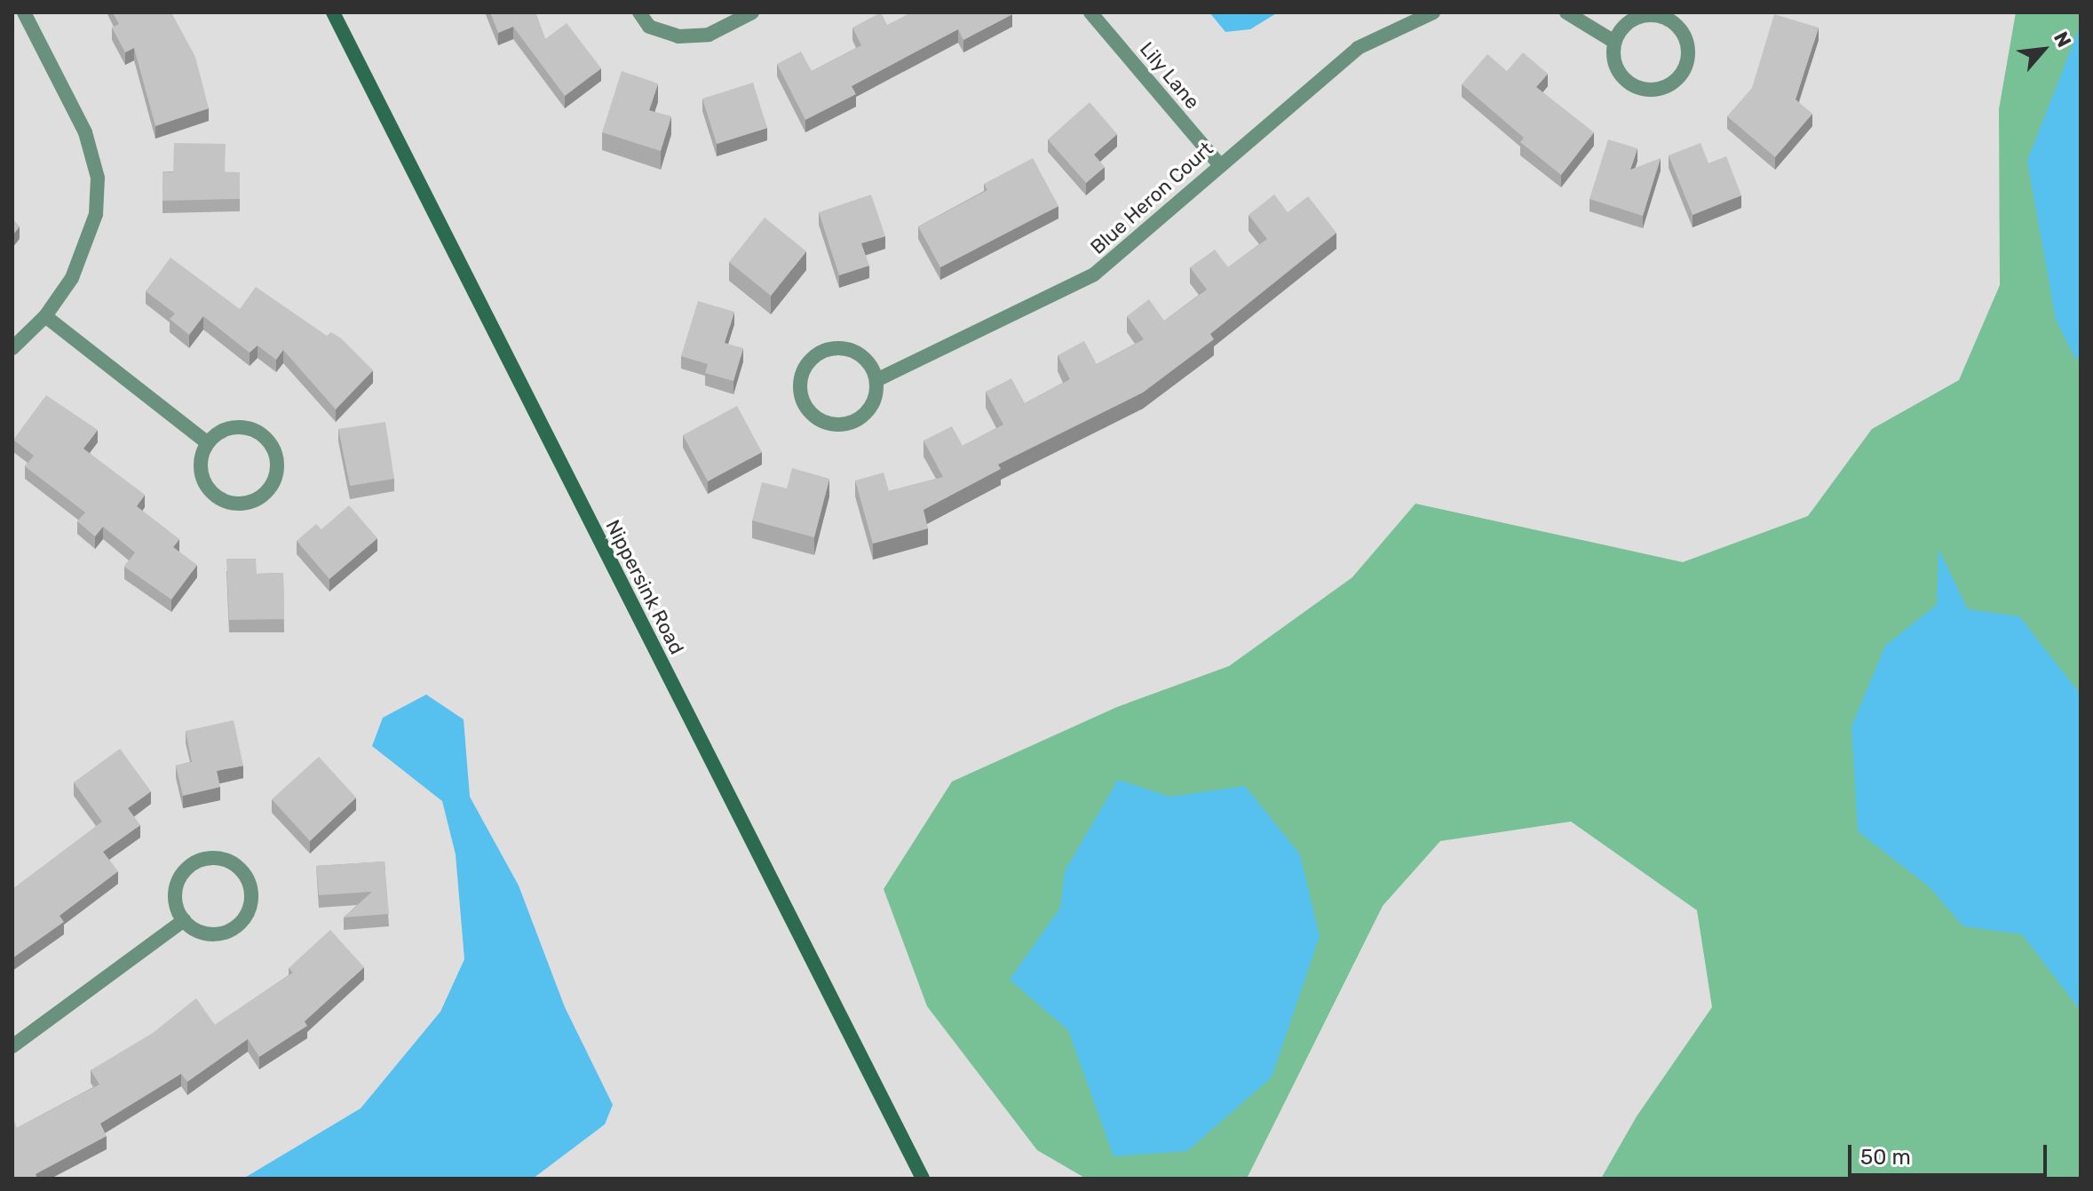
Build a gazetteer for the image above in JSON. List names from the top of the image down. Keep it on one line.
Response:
{"streets":{"street":["Lily Lane","Blue Heron Court","Nippersink Road"]},"crossings":[["Lily Lane","Blue Heron Court"]],"scale_bar":"50 m","north":"top right"}
